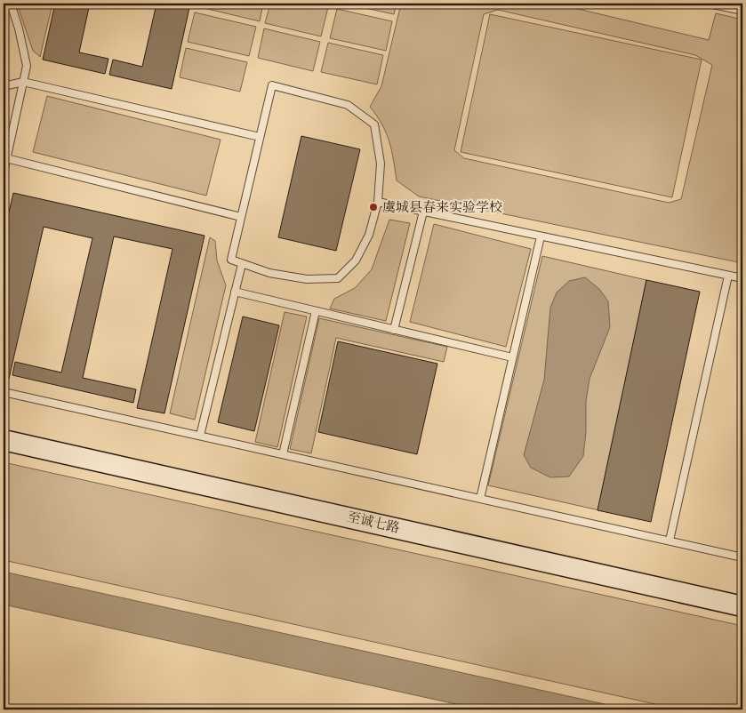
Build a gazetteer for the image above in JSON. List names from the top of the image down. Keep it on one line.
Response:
{"streets":{"main road":["至诚七路"]},"places":["虞城县春来实验学校"]}
